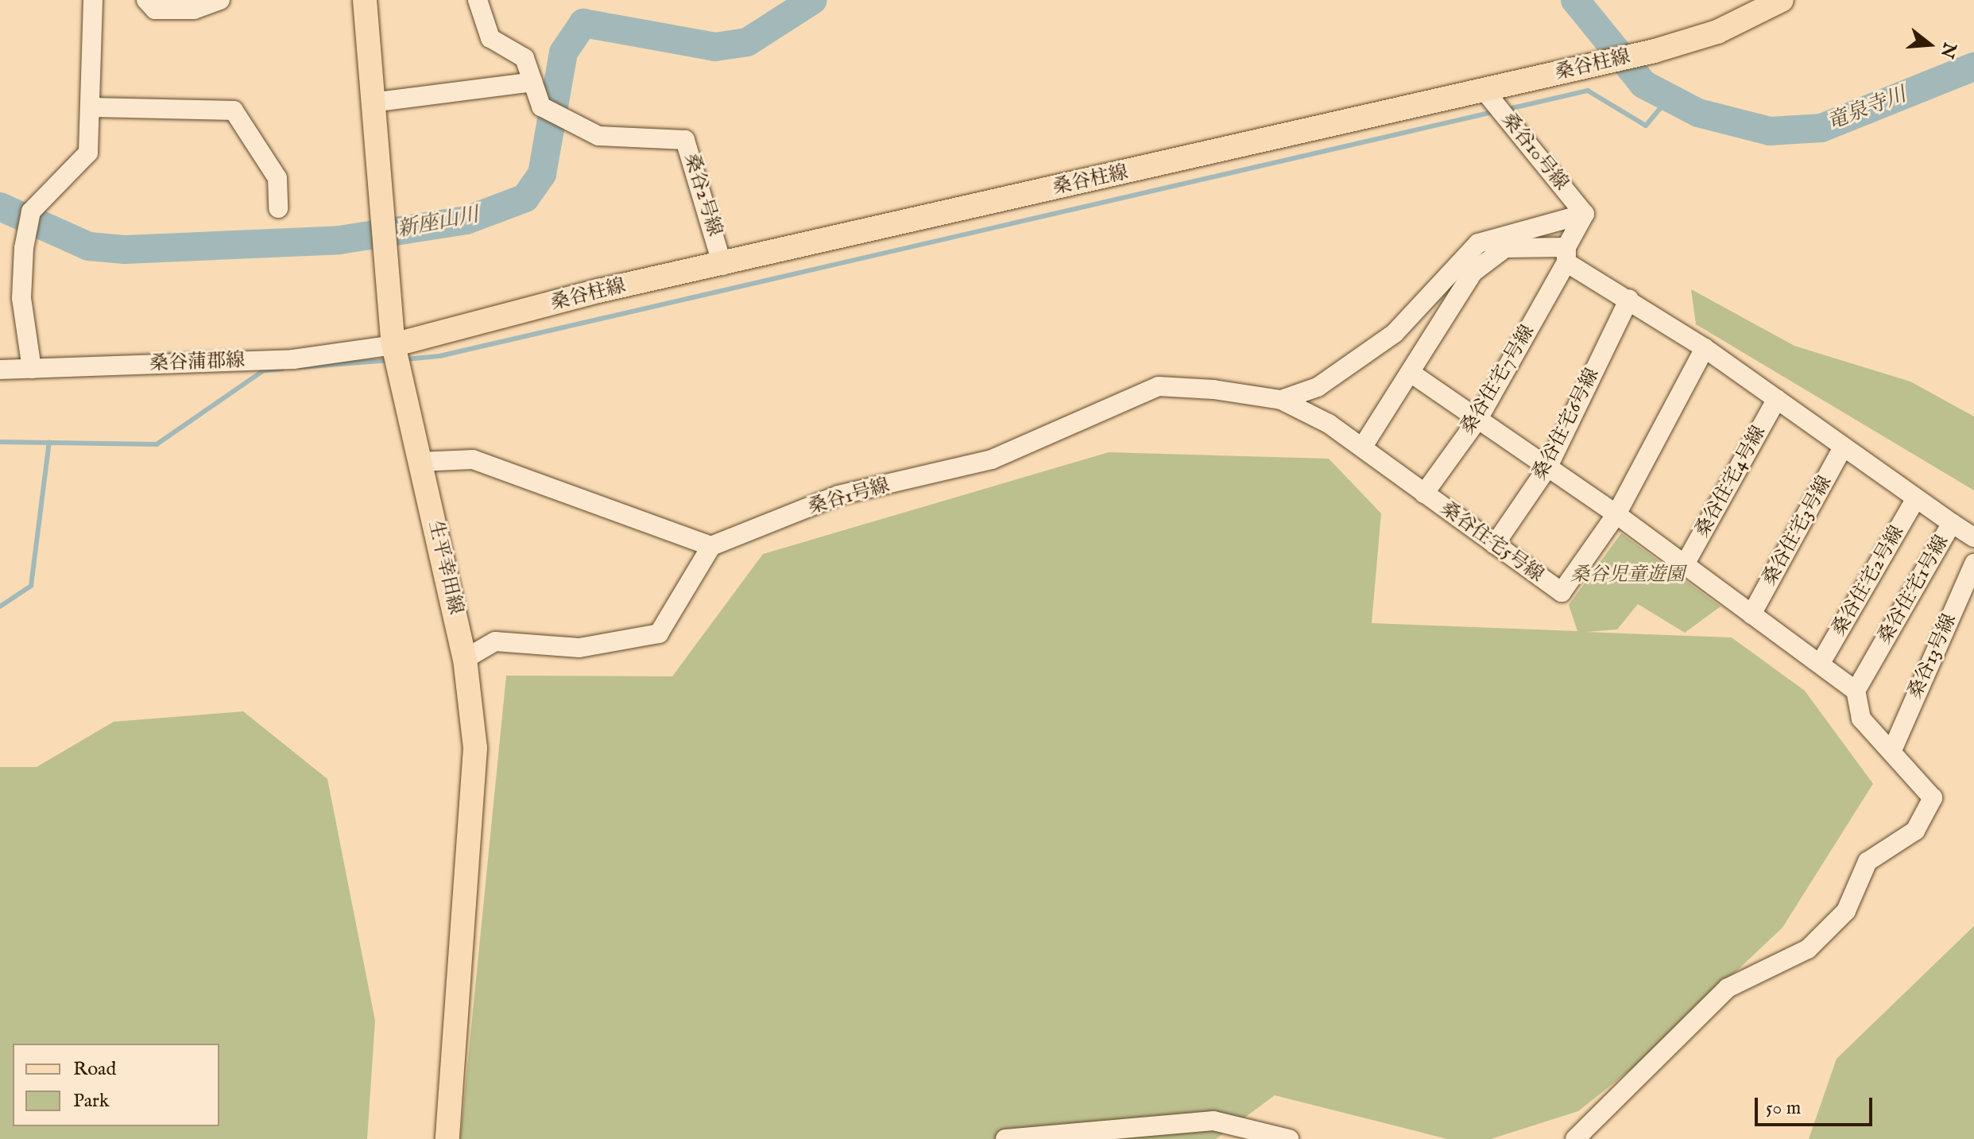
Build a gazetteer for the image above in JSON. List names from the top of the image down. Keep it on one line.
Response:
{"streets":{"main road":["桑谷柱線","生平幸田線"],"street":["桑谷10号線","桑谷2号線","桑谷蒲郡線","桑谷住宅7号線","桑谷住宅6号線","桑谷住宅4号線","桑谷1号線","桑谷住宅3号線","桑谷住宅5号線","桑谷住宅2号線","桑谷住宅1号線","桑谷13号線"]},"crossings":[["桑谷柱線","桑谷10号線"],["桑谷柱線","桑谷2号線"],["桑谷柱線","桑谷蒲郡線"],["桑谷柱線","生平幸田線"],["桑谷10号線","桑谷住宅7号線"],["桑谷蒲郡線","生平幸田線"],["桑谷住宅7号線","桑谷住宅5号線"],["桑谷住宅7号線","桑谷住宅1号線"],["桑谷住宅6号線","桑谷住宅5号線"],["桑谷住宅6号線","桑谷住宅1号線"],["桑谷住宅4号線","桑谷住宅1号線"],["桑谷1号線","桑谷住宅5号線"],["桑谷住宅3号線","桑谷住宅1号線"],["桑谷住宅5号線","桑谷住宅1号線"],["桑谷住宅2号線","桑谷住宅1号線"]],"water":["竜泉寺川","新座山川"],"parks":["桑谷児童遊園"],"legend":["Road","Park"],"scale_bar":"50 m","north":"right"}
